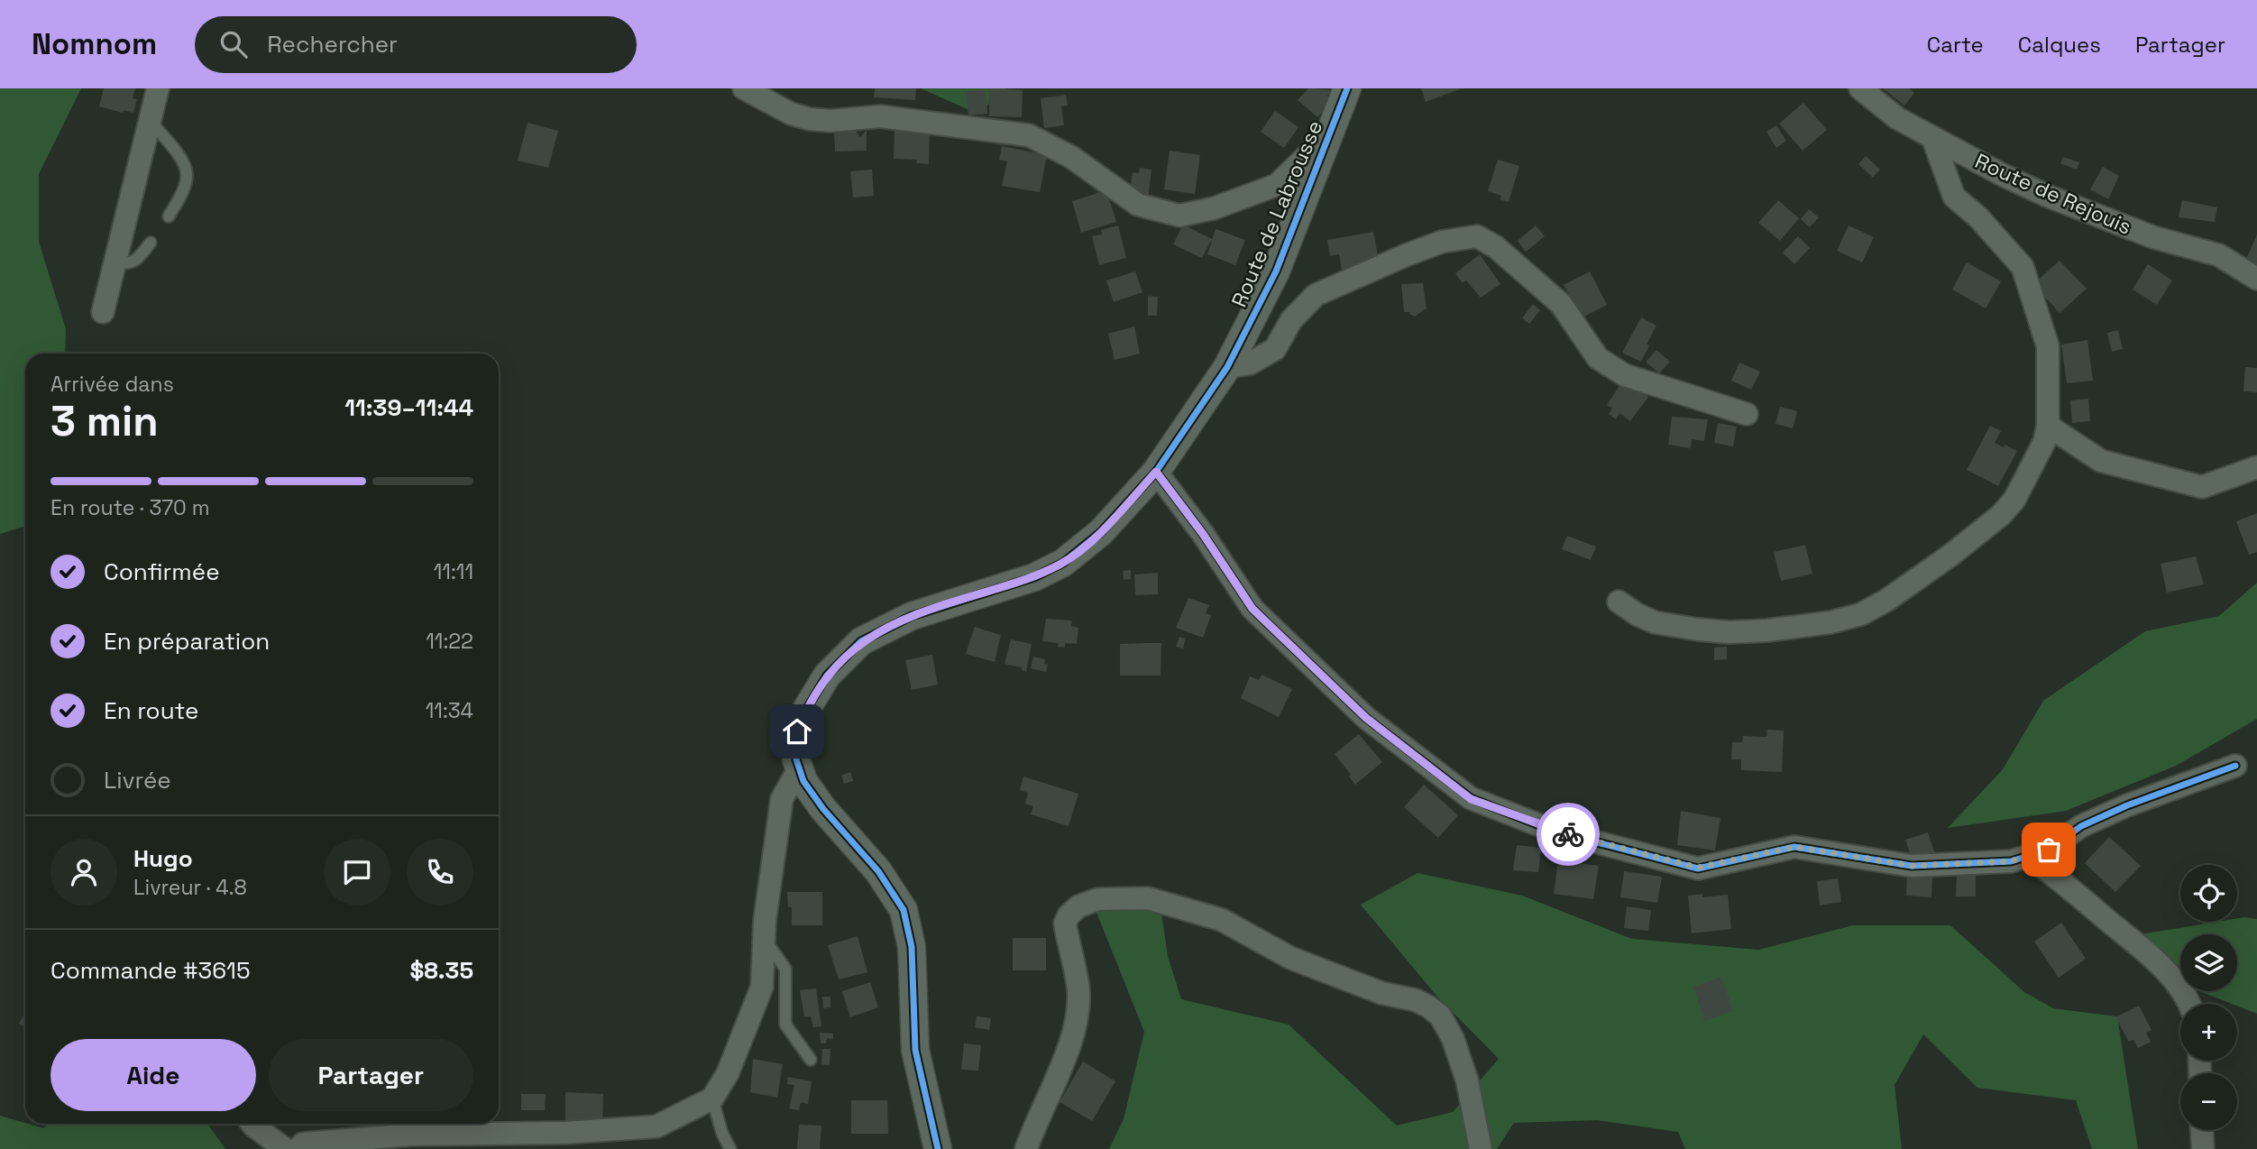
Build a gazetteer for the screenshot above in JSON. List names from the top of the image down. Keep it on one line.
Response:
{"streets":{"street":["Route de Rejouis","Route de Labrousse"]},"page":{"header":"Nomnom","search":"Rechercher","nav":["Carte","Calques","Partager"],"heading":["3 min","Arrivée dans","11:39–11:44"],"panel":["Hugo","Livreur · 4.8","Commande #3615","$8.35"],"bar":"En route · 370 m","list":[["Confirmée","11:11"],["En préparation","11:22"],["En route","11:34"],"Livrée"],"map_buttons":["+","−"],"buttons":["Aide","Partager"]}}
